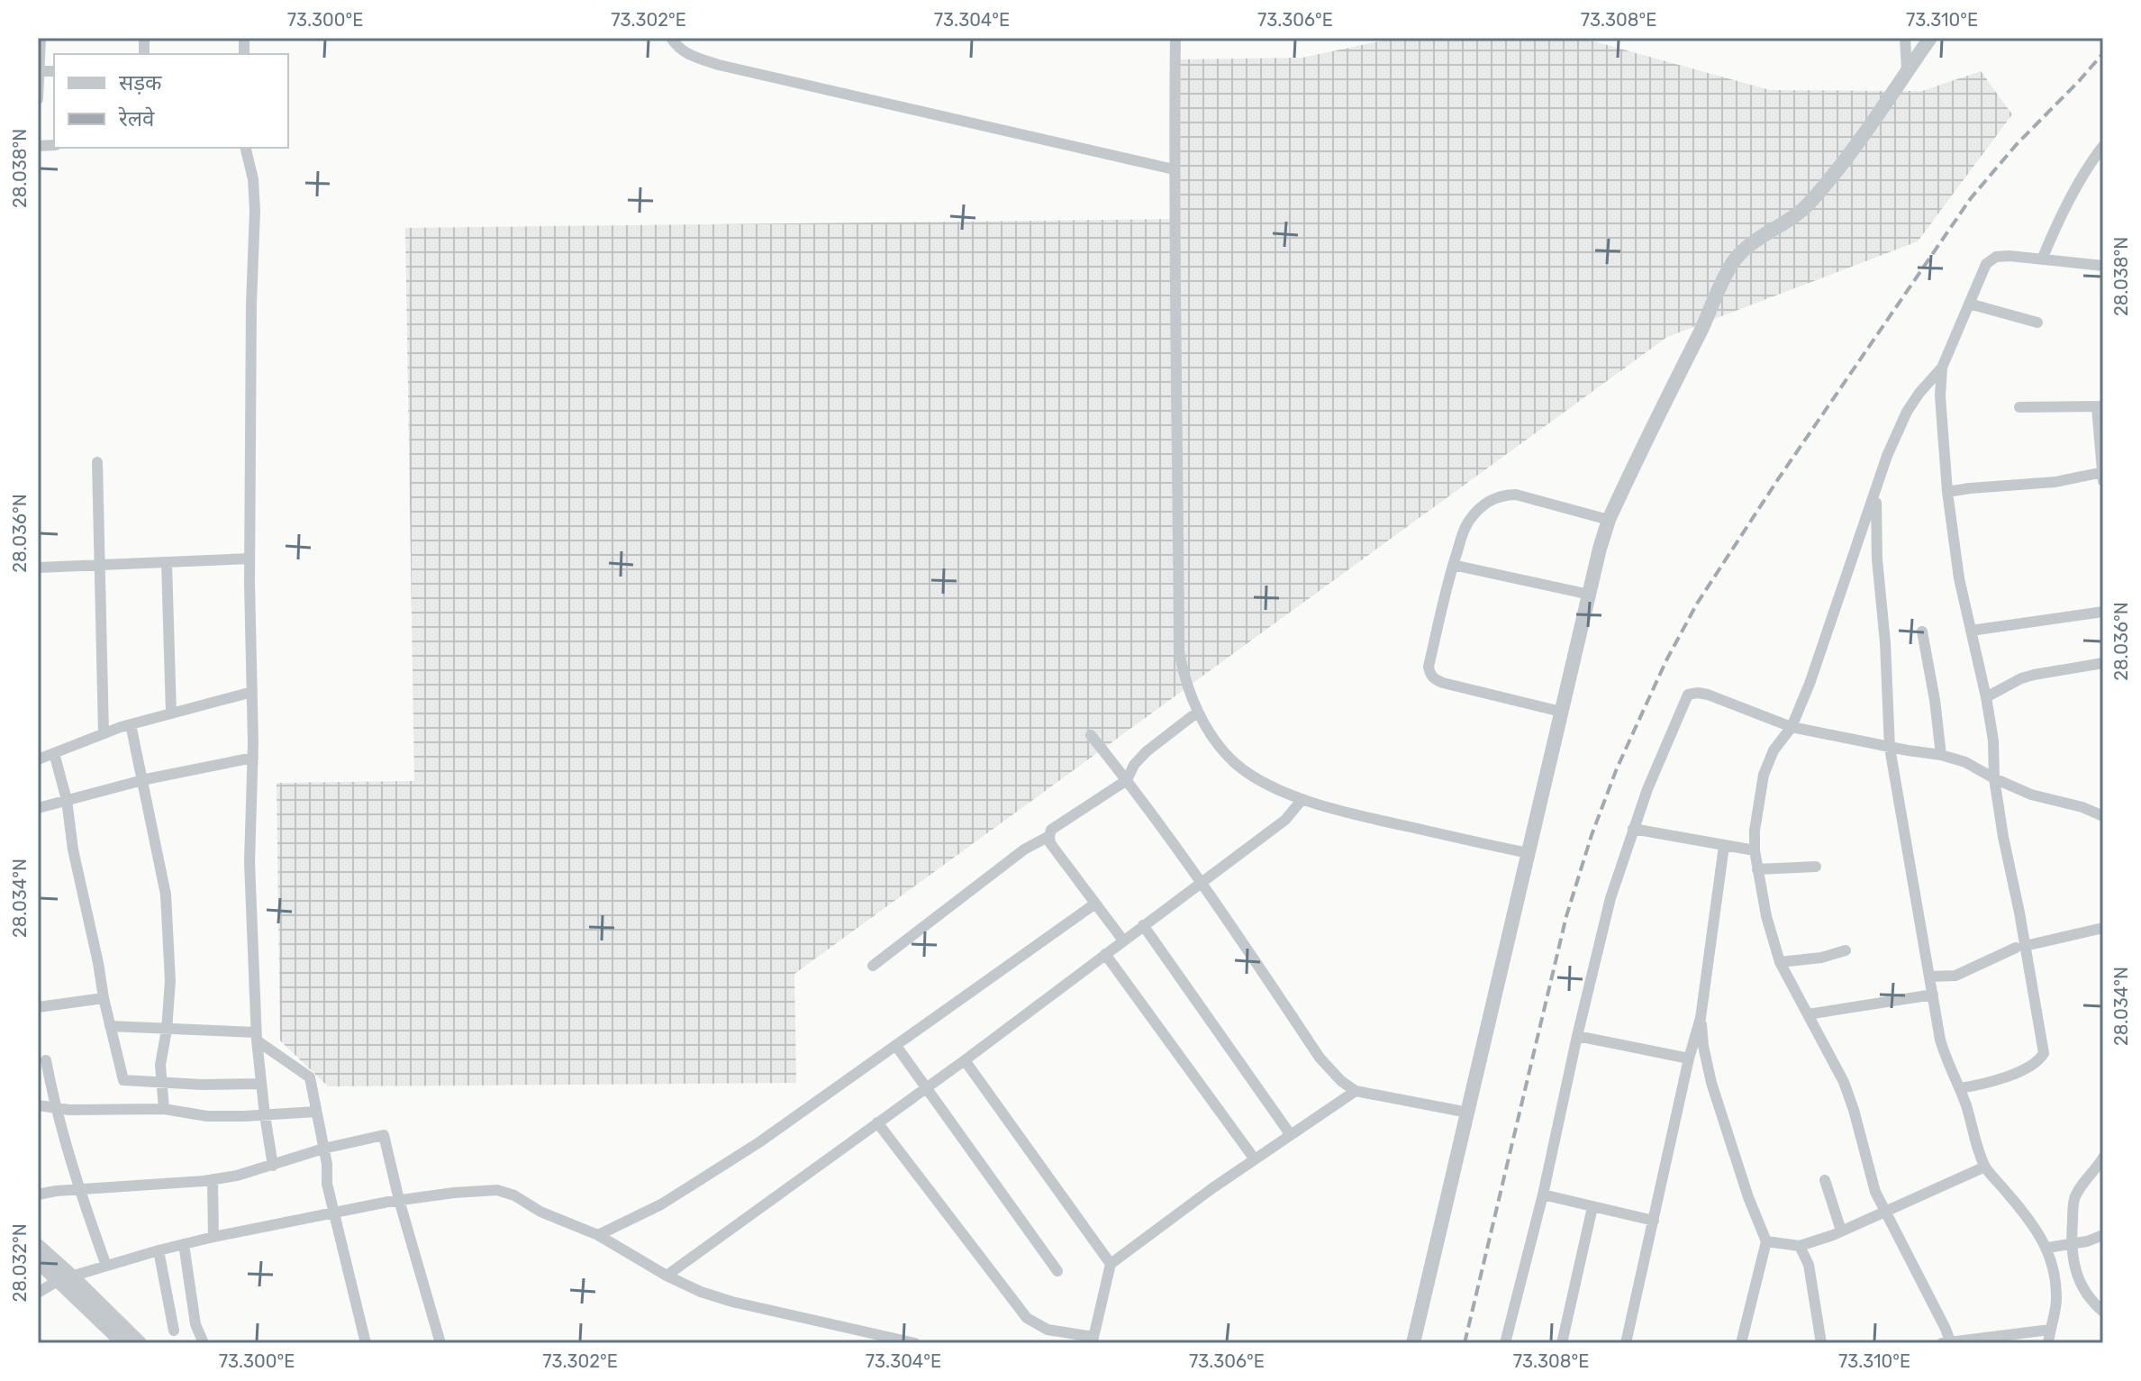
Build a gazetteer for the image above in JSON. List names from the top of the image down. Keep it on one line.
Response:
{"legend":["सड़क","रेलवे"],"coordinates":["73.300°E","73.302°E","73.304°E","73.306°E","73.308°E","73.310°E","28.038°N","28.036°N","28.034°N","28.032°N"]}
